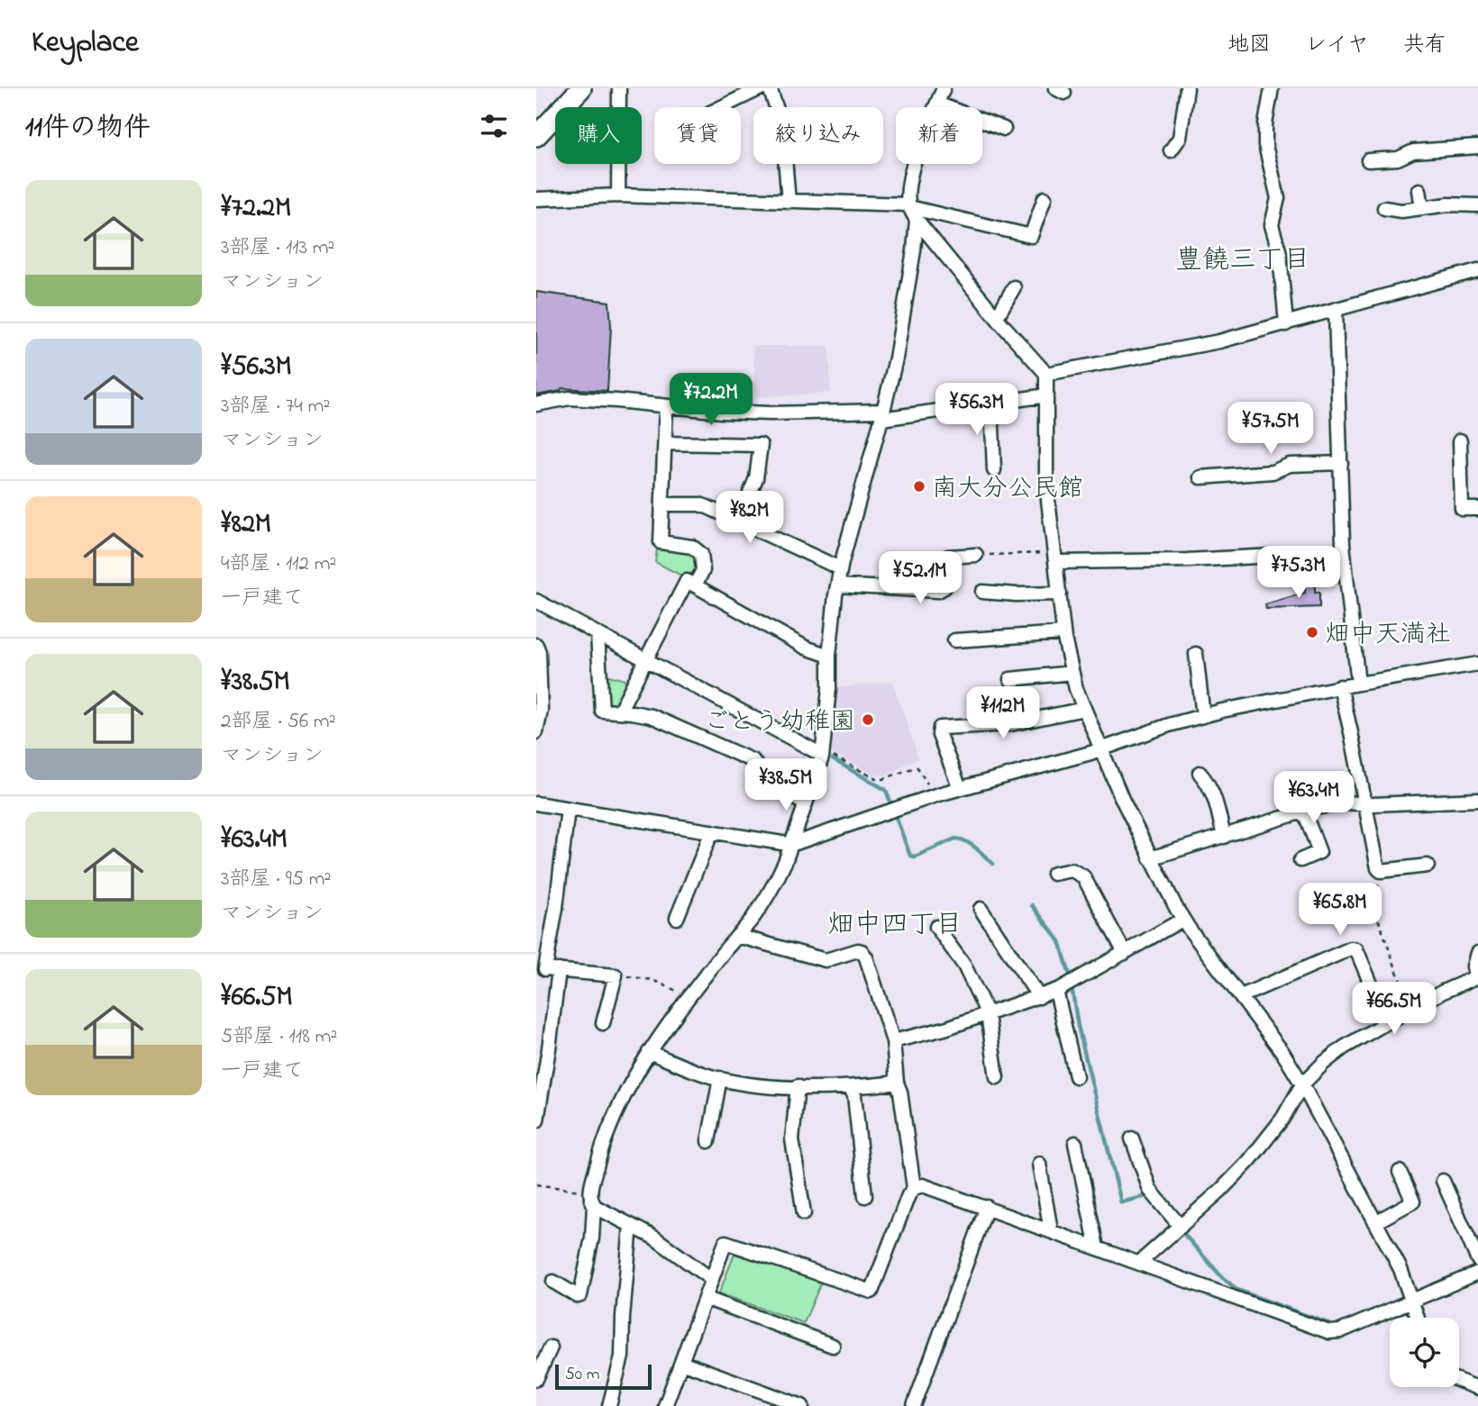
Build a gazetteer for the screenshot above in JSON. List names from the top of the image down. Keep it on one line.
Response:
{"districts":["豊饒三丁目","畑中四丁目"],"places":["南大分公民館","畑中天満社","ごとう幼稚園"],"scale_bar":"50 m","page":{"header":"Keyplace","nav":["地図","レイヤ","共有"],"heading":"11件の物件","chip":["購入","賃貸","絞り込み","新着"],"list":[{"name":"¥72.2M","note":"3部屋 · 113 m² · マンション"},{"name":"¥56.3M","note":"3部屋 · 74 m² · マンション"},{"name":"¥82M","note":"4部屋 · 112 m² · 一戸建て"},{"name":"¥38.5M","note":"2部屋 · 56 m² · マンション"},{"name":"¥63.4M","note":"3部屋 · 95 m² · マンション"},{"name":"¥66.5M","note":"5部屋 · 118 m² · 一戸建て"}],"price":["¥72.2M","¥56.3M","¥57.5M","¥82M","¥75.3M","¥52.1M","¥112M","¥38.5M","¥63.4M","¥65.8M","¥66.5M"],"scale":"50 m"}}
